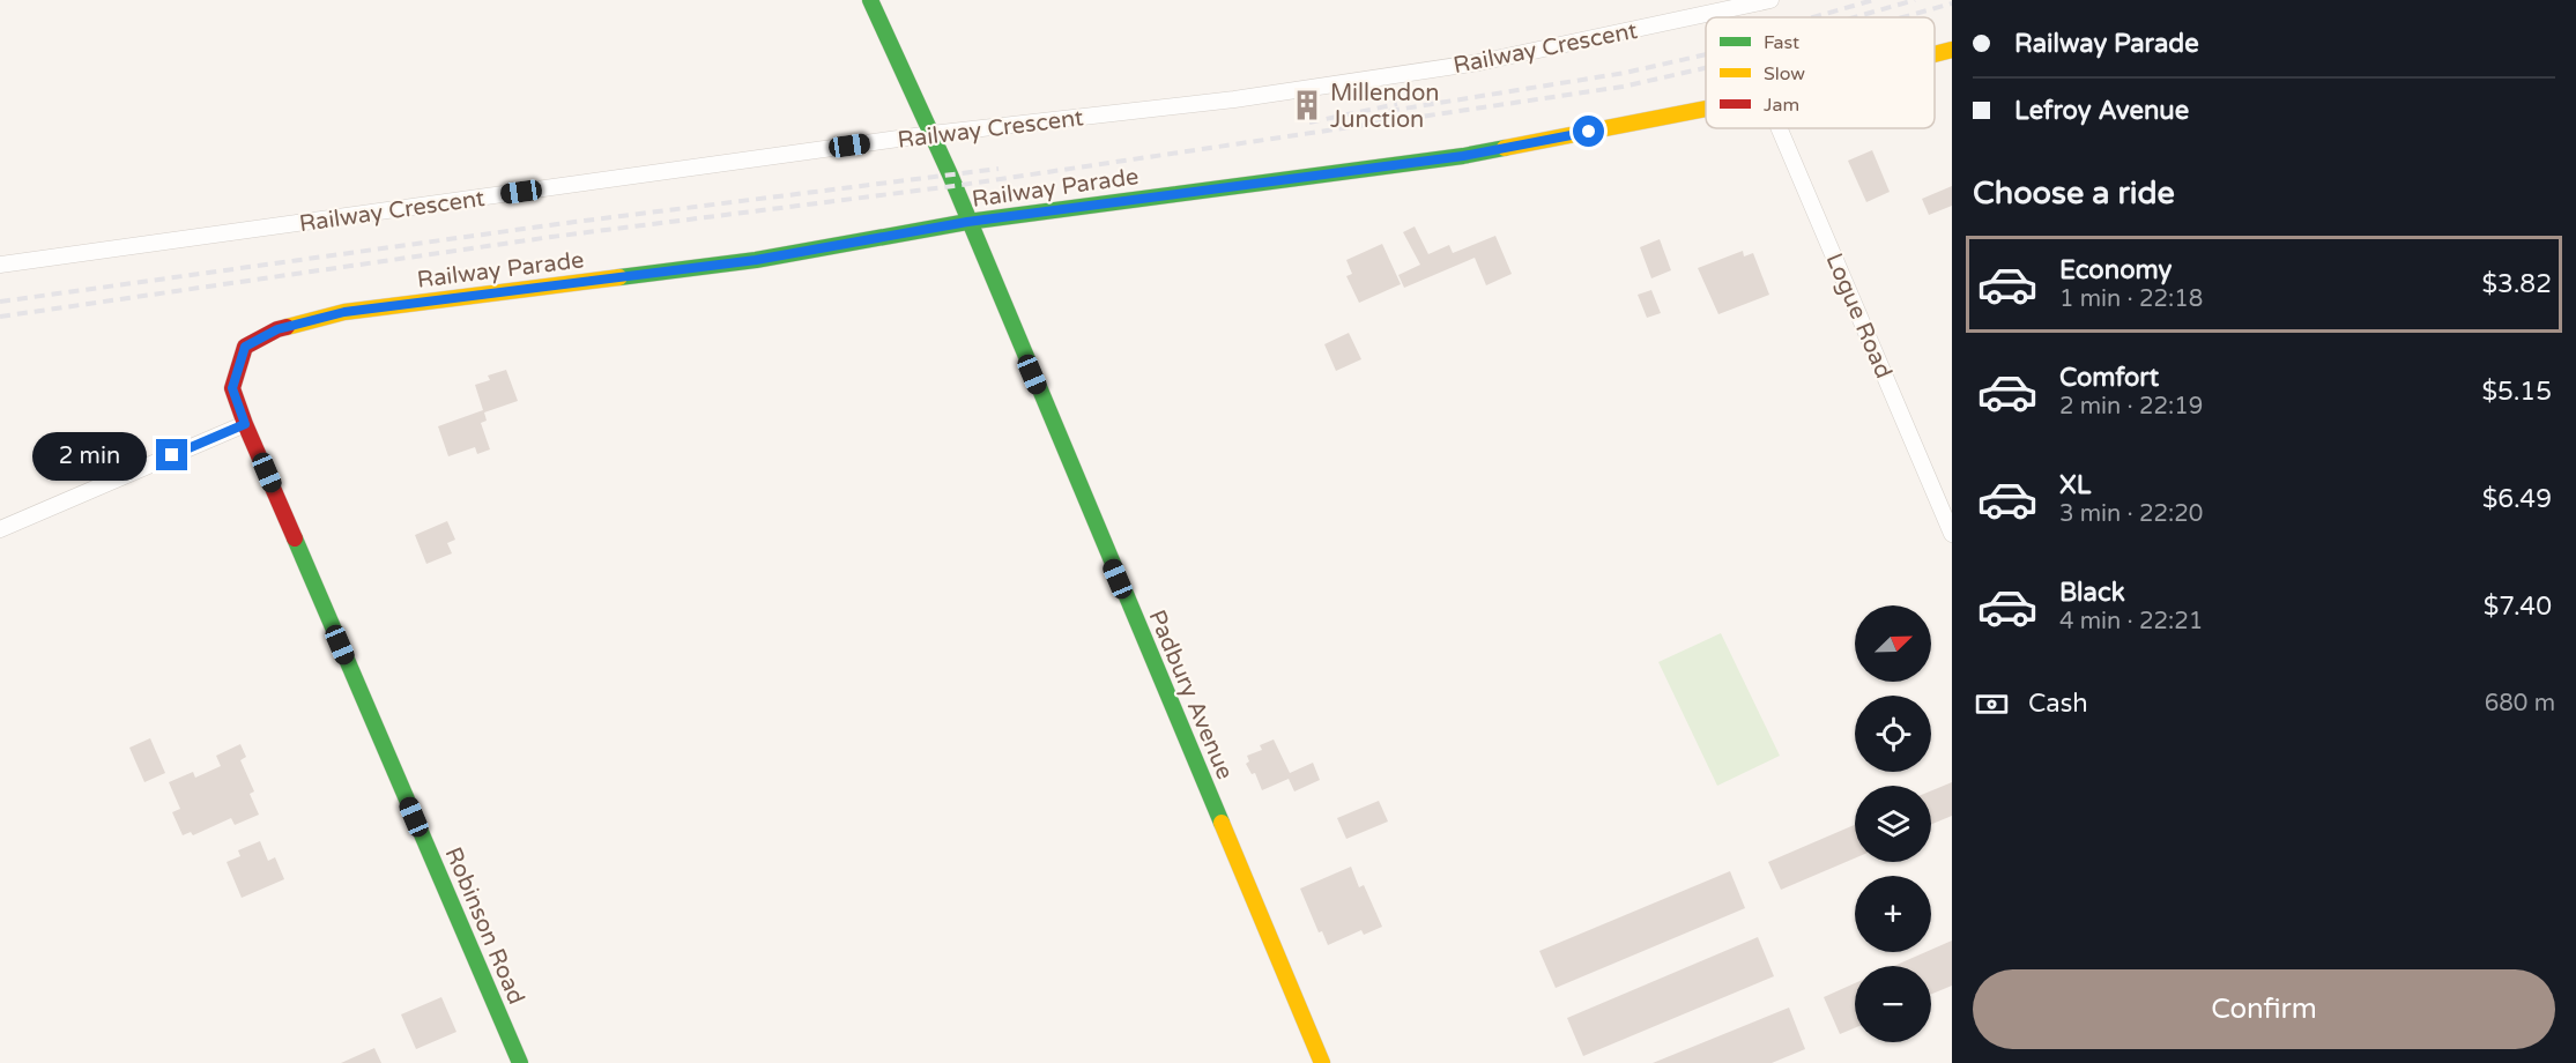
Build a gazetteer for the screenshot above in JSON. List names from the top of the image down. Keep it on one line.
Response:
{"streets":{"street":["Railway Crescent","Railway Parade","Logue Road","Padbury Avenue","Robinson Road"]},"crossings":[["Railway Crescent","Padbury Avenue"],["Railway Parade","Padbury Avenue"],["Railway Parade","Robinson Road"]],"places":{"building":["Millendon Junction"]},"legend":["Fast","Slow","Jam"],"north":"top right","page":{"banner":["Railway Parade","Lefroy Avenue"],"heading":"Choose a ride","list":[{"name":"Economy","note":"1 min · 22:18","value":"$3.82"},{"name":"Comfort","note":"2 min · 22:19","value":"$5.15"},{"name":"XL","note":"3 min · 22:20","value":"$6.49"},{"name":"Black","note":"4 min · 22:21","value":"$7.40"}],"bubble":"2 min","map_buttons":["+","−"],"pay":["Cash","680 m"],"buttons":"Confirm"}}
